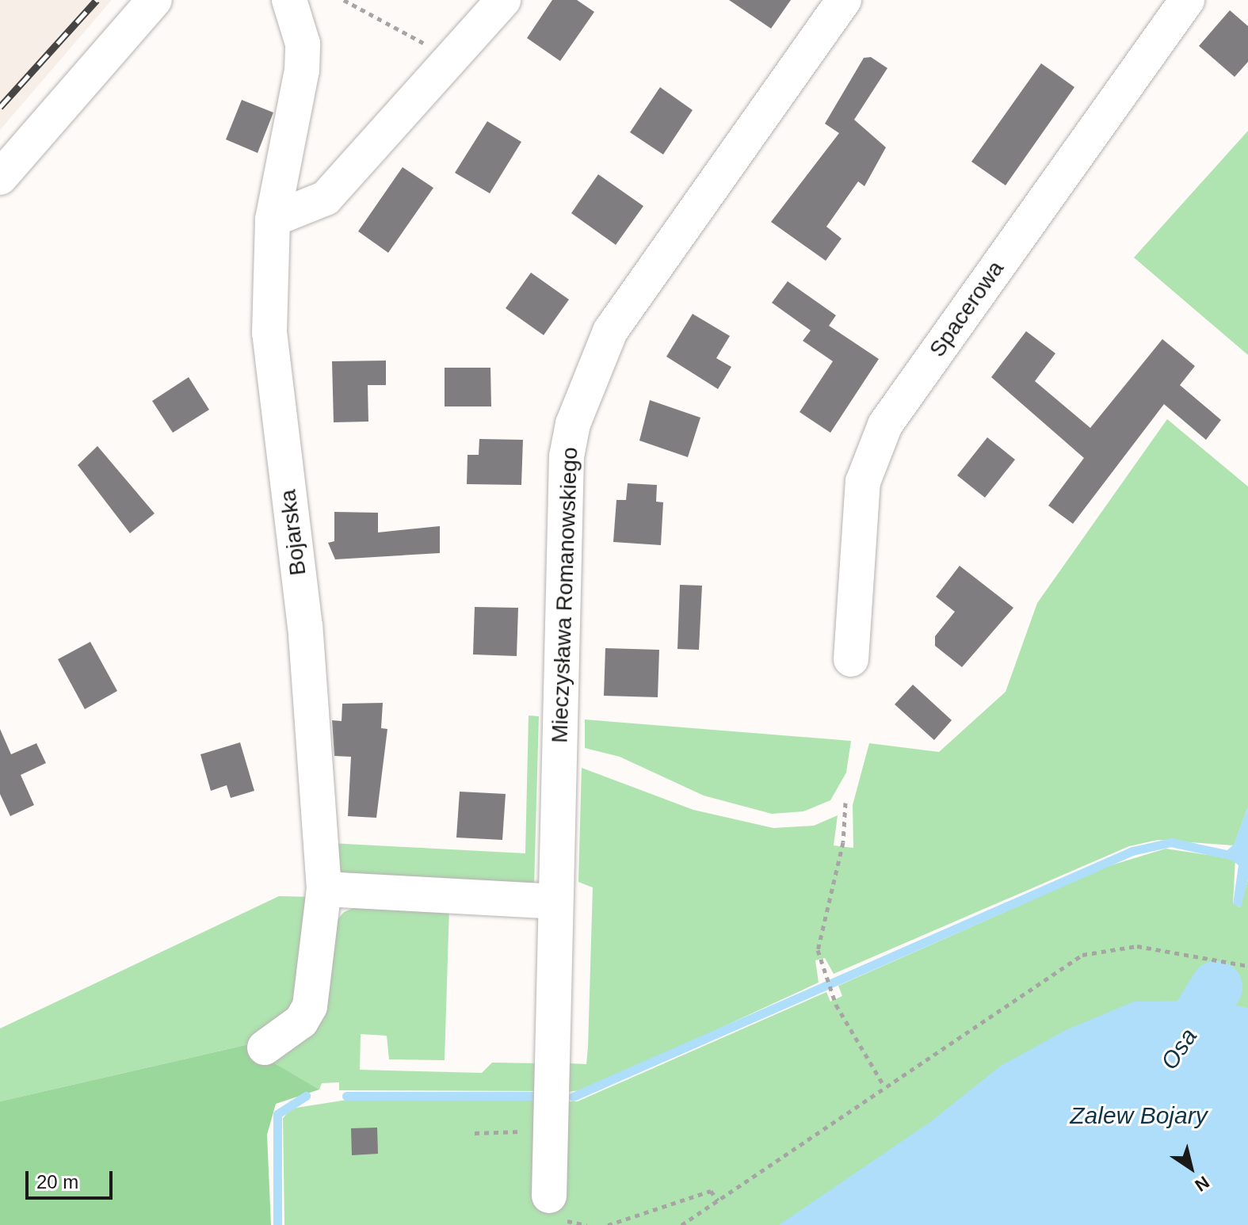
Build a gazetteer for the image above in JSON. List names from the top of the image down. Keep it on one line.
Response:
{"streets":{"street":["Spacerowa","Bojarska","Mieczysława Romanowskiego"]},"water":["Osa","Zalew Bojary"],"scale_bar":"20 m","north":"bottom right"}
